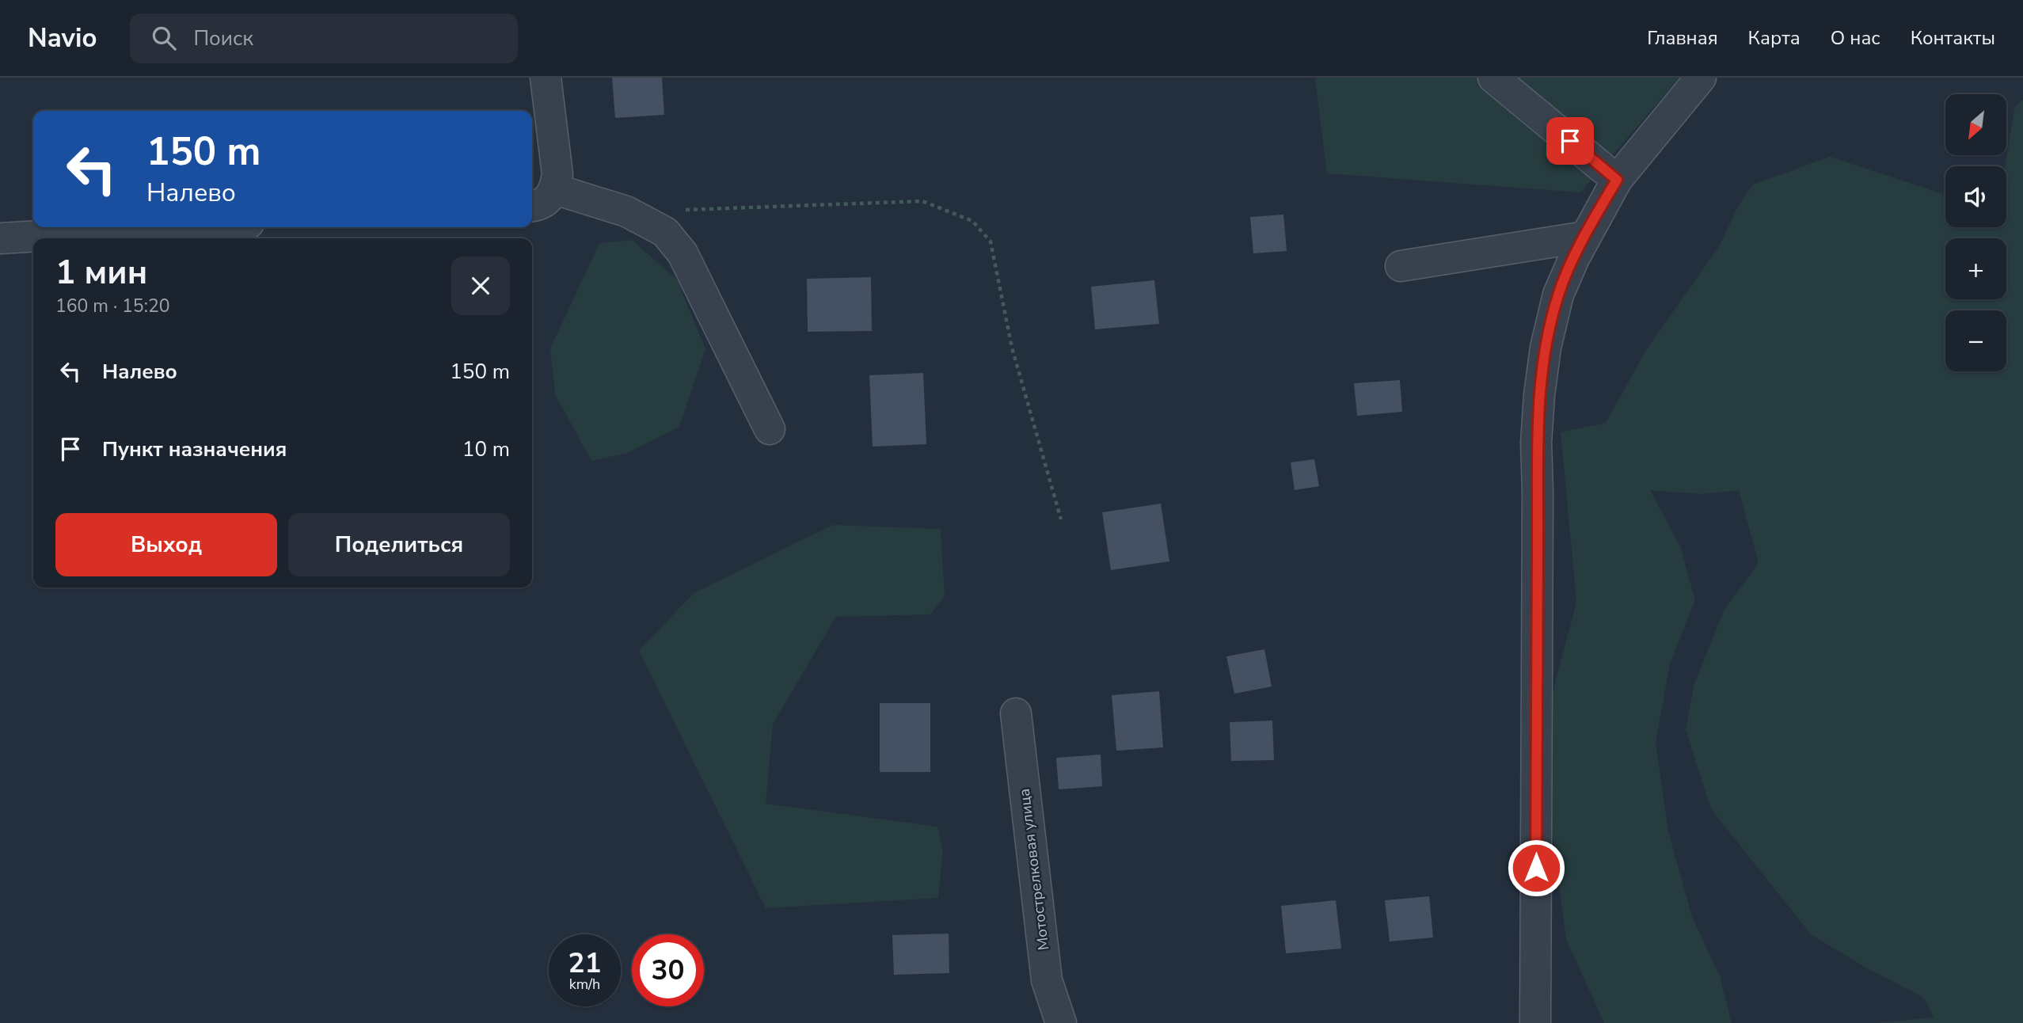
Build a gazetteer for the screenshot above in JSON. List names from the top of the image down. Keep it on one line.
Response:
{"streets":{"street":["Мотострелковая улица"]},"north":"bottom left","page":{"header":"Navio","search":"Поиск","nav":["Главная","Карта","О нас","Контакты"],"map_buttons":["+","−"],"turn":["150 m","Налево"],"heading":["1 мин","160 m · 15:20"],"list":[{"name":"Налево","value":"150 m"},{"name":"Пункт назначения","value":"10 m"}],"buttons":["Выход","Поделиться"],"speed":"21 km/h","limit":"30"}}
